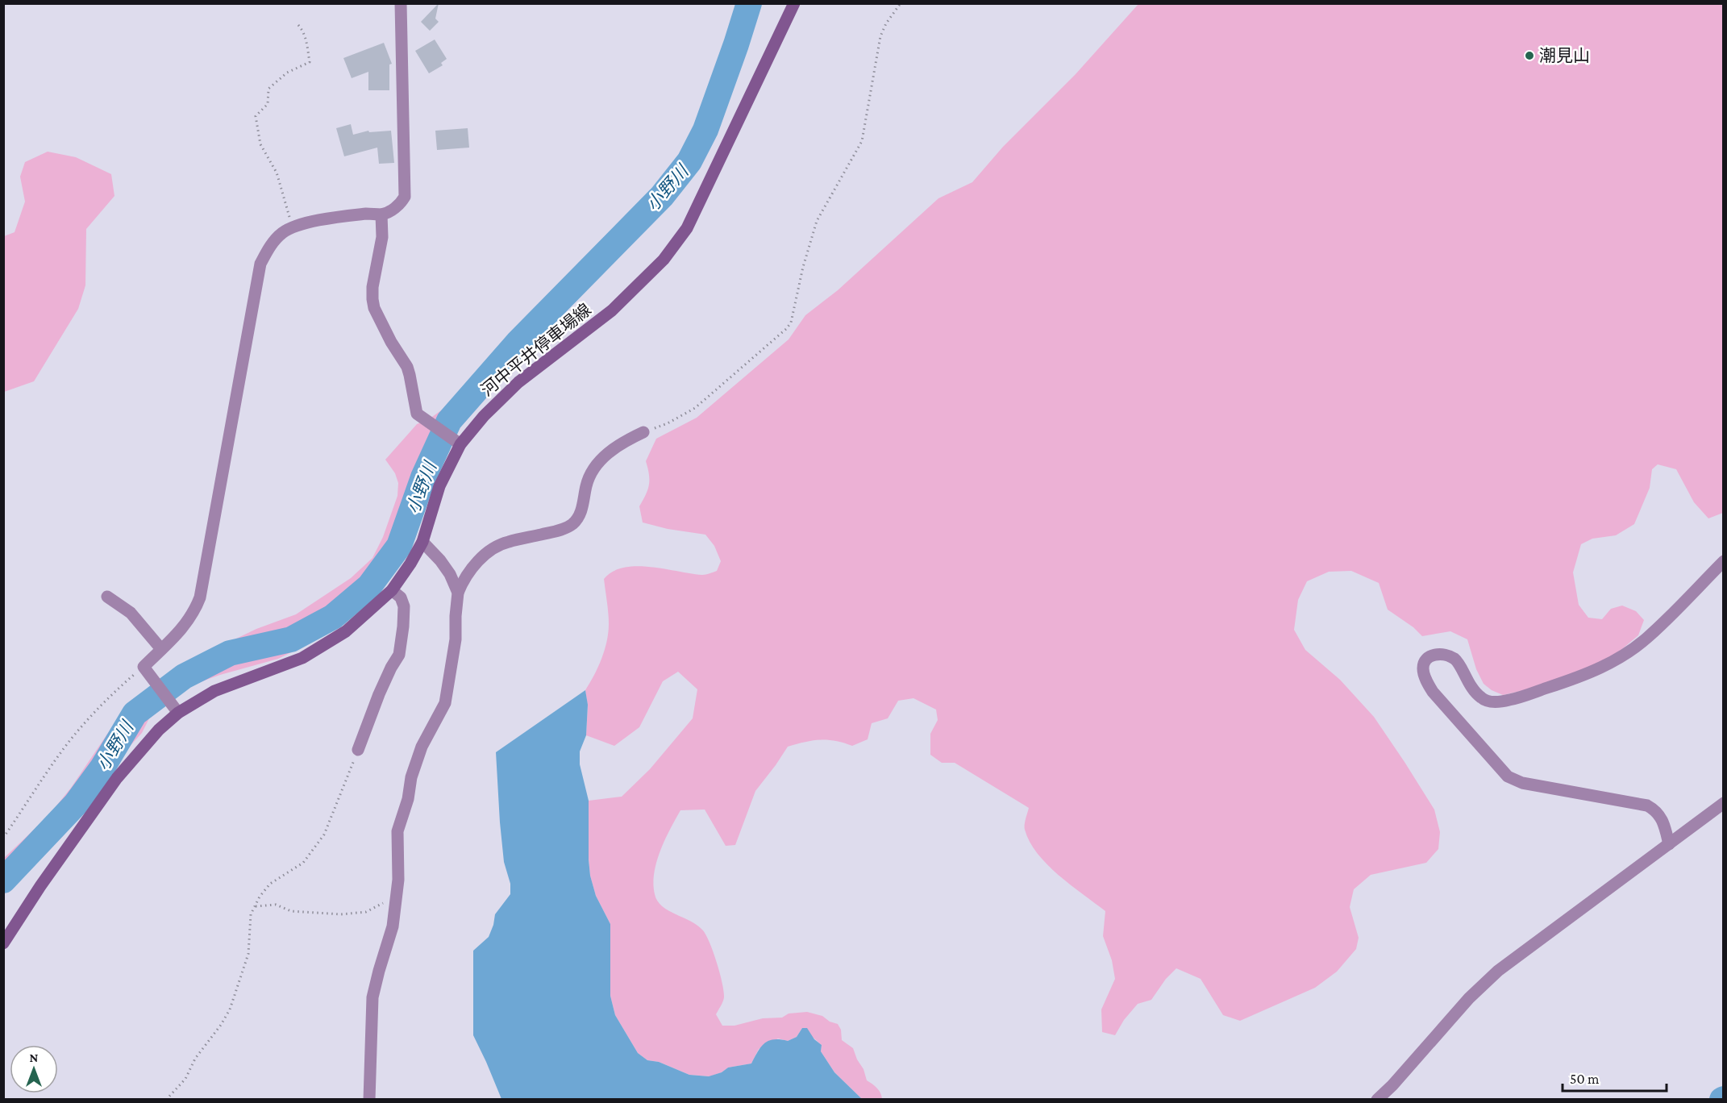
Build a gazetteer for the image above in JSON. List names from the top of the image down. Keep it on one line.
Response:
{"streets":{"main road":["河中平井停車場線"]},"water":["小野川"],"places":["潮見山"],"scale_bar":"50 m","north":"top"}
